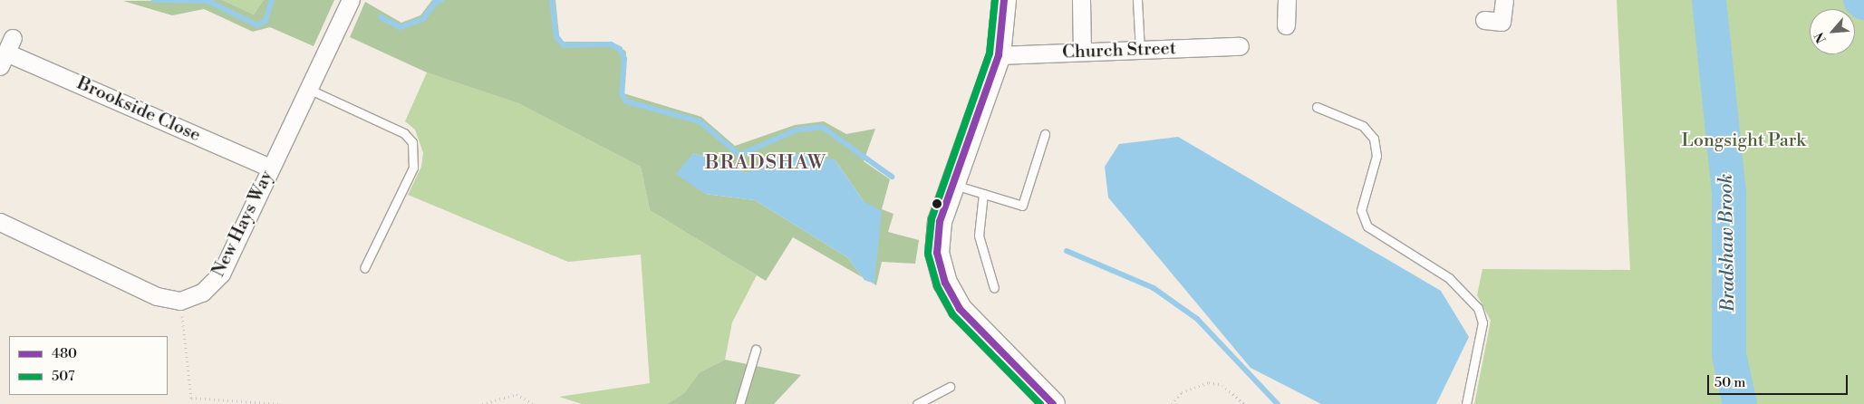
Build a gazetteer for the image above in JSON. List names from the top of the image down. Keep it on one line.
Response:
{"streets":{"street":["Church Street","Brookside Close","New Hays Way"]},"crossings":[["Brookside Close","New Hays Way"]],"districts":["BRADSHAW"],"water":["Bradshaw Brook"],"parks":["Longsight Park"],"lines":["transit line 480","transit line 507"],"legend":["480","507"],"scale_bar":"50 m","north":"bottom left"}
